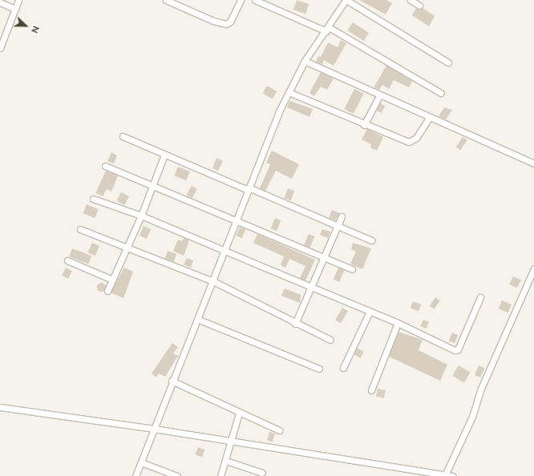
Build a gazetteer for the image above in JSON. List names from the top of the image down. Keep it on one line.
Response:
{"north":"right"}
